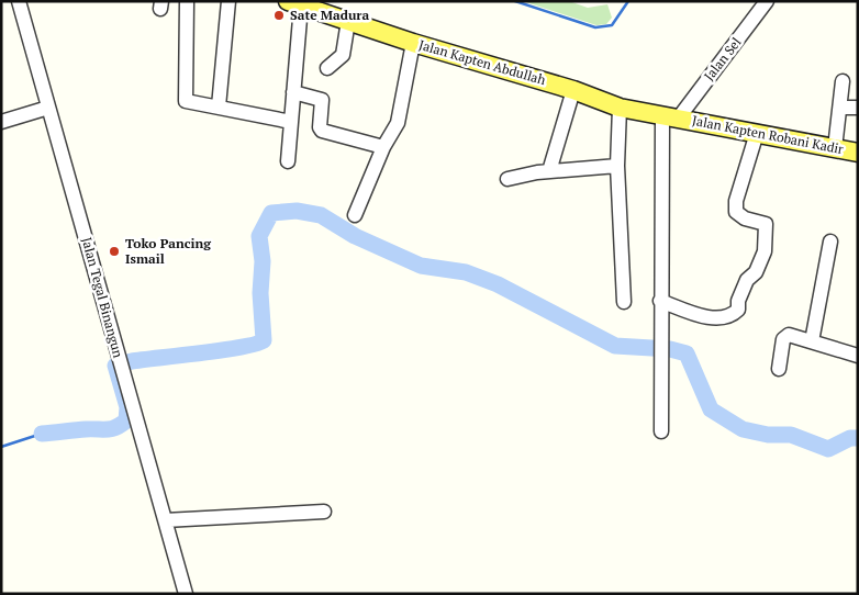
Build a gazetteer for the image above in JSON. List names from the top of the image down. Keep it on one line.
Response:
{"streets":{"main road":["Jalan Kapten Abdullah","Jalan Kapten Robani Kadir"],"street":["Jalan Sel","Jalan Tegal Binangun"]},"crossings":[["Jalan Sel","Jalan Kapten Abdullah"],["Jalan Sel","Jalan Kapten Robani Kadir"],["Jalan Kapten Abdullah","Jalan Kapten Robani Kadir"]],"places":["Sate Madura","Toko Pancing Ismail"]}
